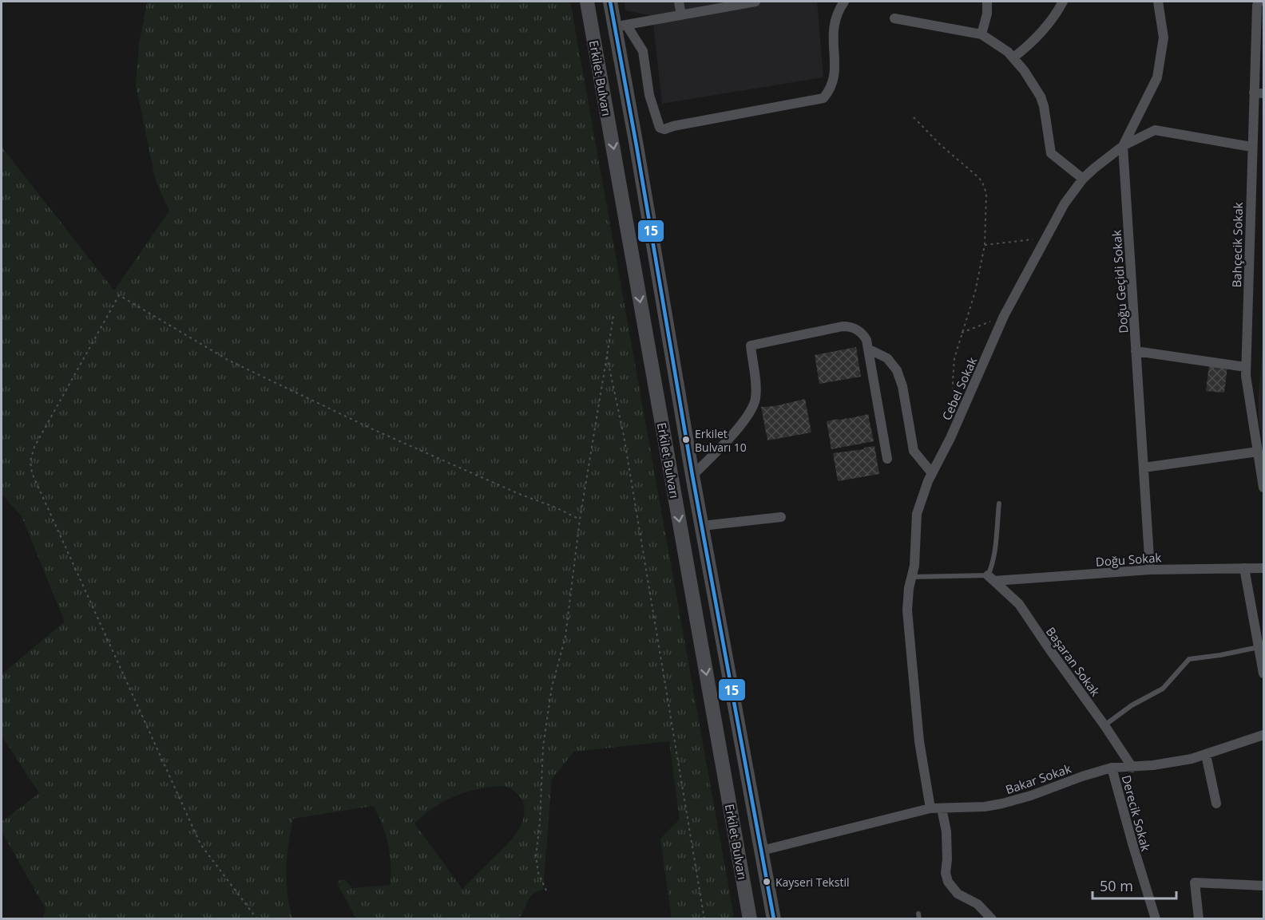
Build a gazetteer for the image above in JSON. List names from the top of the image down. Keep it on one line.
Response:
{"streets":{"main road":["Erkilet Bulvarı"],"street":["Bahçecik Sokak","Doğu Geçidi Sokak","Cebel Sokak","Doğu Sokak","Başaran Sokak","Bakar Sokak","Derecik Sokak"]},"crossings":[["Erkilet Bulvarı","Bakar Sokak"],["Bahçecik Sokak","Cebel Sokak"],["Doğu Geçidi Sokak","Cebel Sokak"],["Doğu Geçidi Sokak","Doğu Sokak"],["Cebel Sokak","Bakar Sokak"],["Doğu Sokak","Başaran Sokak"],["Başaran Sokak","Bakar Sokak"],["Bakar Sokak","Derecik Sokak"]],"places":["Erkilet Bulvarı 10","Kayseri Tekstil"],"lines":["transit line 15"],"scale_bar":"50 m"}
